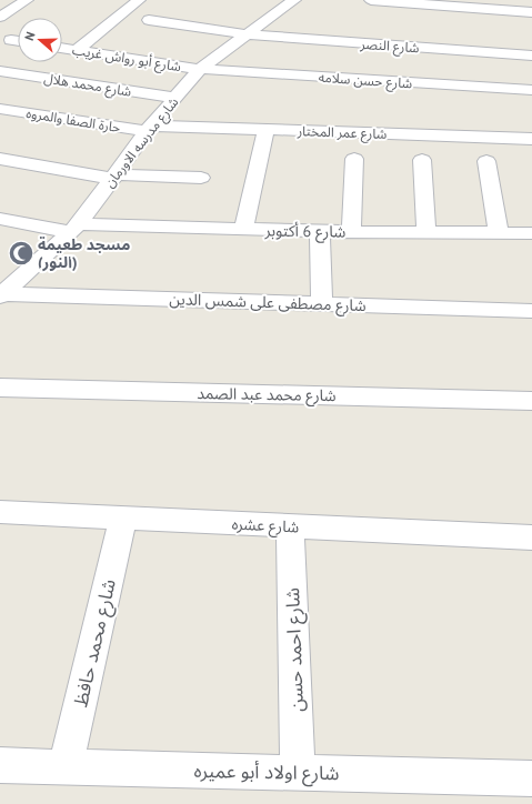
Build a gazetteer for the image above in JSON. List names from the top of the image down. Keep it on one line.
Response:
{"streets":{"street":["شارع النصر","شارع أبو رواش غريب","شارع حسن سلامه","شارع محمد هلال","حارة الصفا والمروه","شارع عمر المختار","شارع مدرسه الاورمان","شارع 6 أكتوبر","شارع مصطفى على شمس الدين","شارع محمد عبد الصمد","شارع عشره","شارع محمد حافظ","شارع احمد حسن","شارع اولاد أبو عميره"]},"crossings":[["شارع النصر","شارع مدرسه الاورمان"],["شارع أبو رواش غريب","شارع حسن سلامه"],["شارع أبو رواش غريب","شارع مدرسه الاورمان"],["شارع حسن سلامه","شارع مدرسه الاورمان"],["شارع محمد هلال","شارع مدرسه الاورمان"],["حارة الصفا والمروه","شارع عمر المختار"],["حارة الصفا والمروه","شارع مدرسه الاورمان"],["شارع عمر المختار","شارع مدرسه الاورمان"],["شارع مدرسه الاورمان","شارع 6 أكتوبر"],["شارع مدرسه الاورمان","شارع مصطفى على شمس الدين"],["شارع عشره","شارع محمد حافظ"],["شارع عشره","شارع احمد حسن"],["شارع محمد حافظ","شارع اولاد أبو عميره"],["شارع احمد حسن","شارع اولاد أبو عميره"]],"places":{"mosque":["مسجد طعيمة (النور)"]},"north":"left"}
